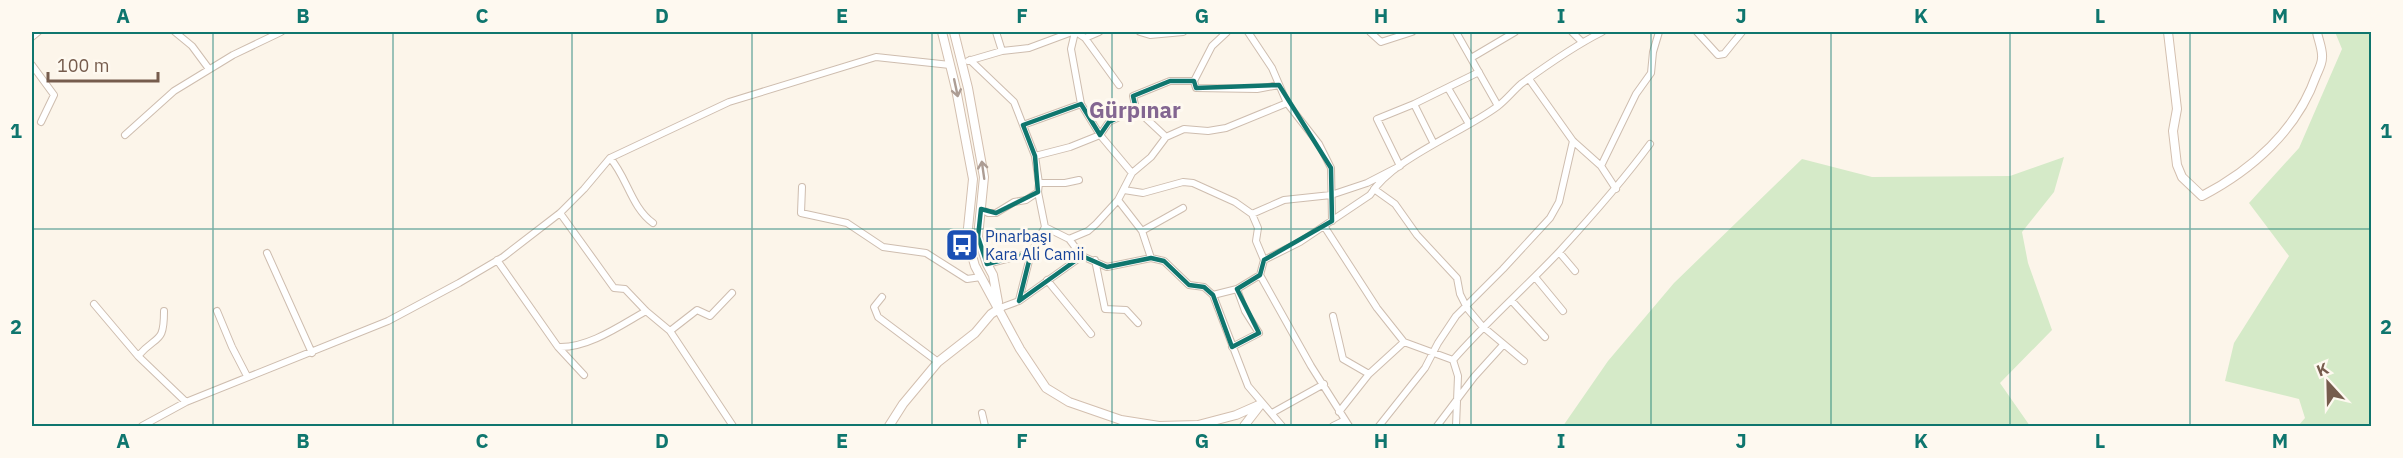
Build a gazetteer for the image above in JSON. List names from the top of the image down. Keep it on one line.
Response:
{"districts":["Gürpınar"],"places":{"bus stop":["Pınarbaşı Kara Ali Camii"]},"scale_bar":"100 m","north":"top","grid":{"columns":["A","B","C","D","E","F","G","H","I","J","K","L","M"],"rows":["1","2"]}}
